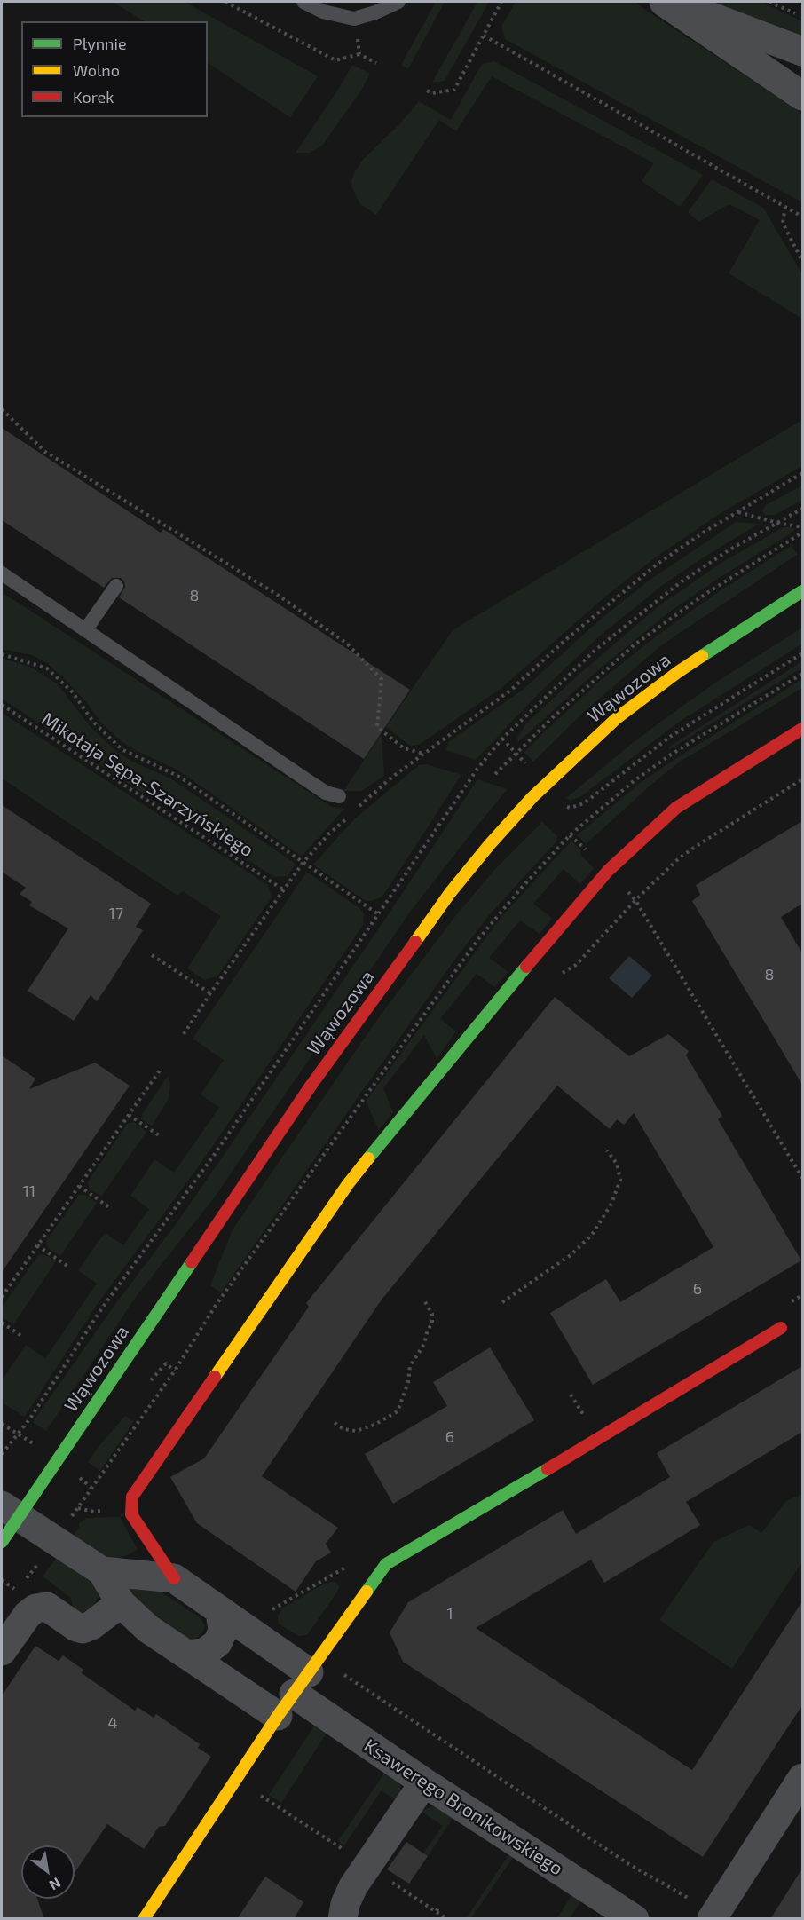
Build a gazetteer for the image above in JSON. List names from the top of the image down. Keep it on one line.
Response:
{"streets":{"street":["Wąwozowa","Ksawerego Bronikowskiego"],"path":["Mikołaja Sępa-Szarzyńskiego"]},"crossings":[["Wąwozowa","Ksawerego Bronikowskiego"]],"house_numbers":["8","17","8","11","6","6","1","4"],"legend":["Płynnie","Wolno","Korek"],"north":"bottom right"}
